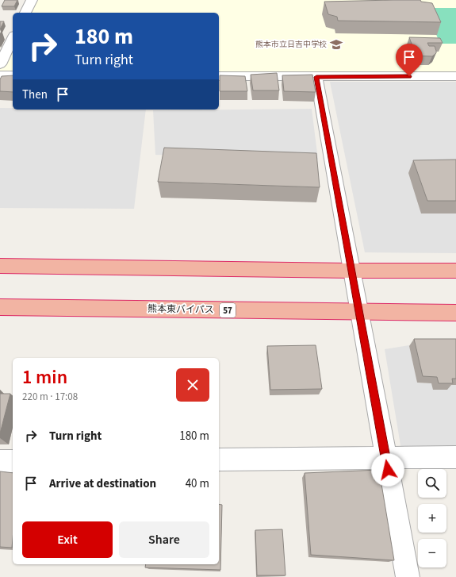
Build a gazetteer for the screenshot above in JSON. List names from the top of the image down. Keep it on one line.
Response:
{"streets":{"highway":["熊本東バイパス","57"]},"places":{"school or university":["熊本市立日吉中学校"]},"page":{"turn":["180 m","Turn right"],"then":"Then","heading":["1 min","220 m · 17:08"],"list":[{"name":"Turn right","value":"180 m"},{"name":"Arrive at destination","value":"40 m"}],"map_buttons":["+","−"],"buttons":["Exit","Share"]}}
